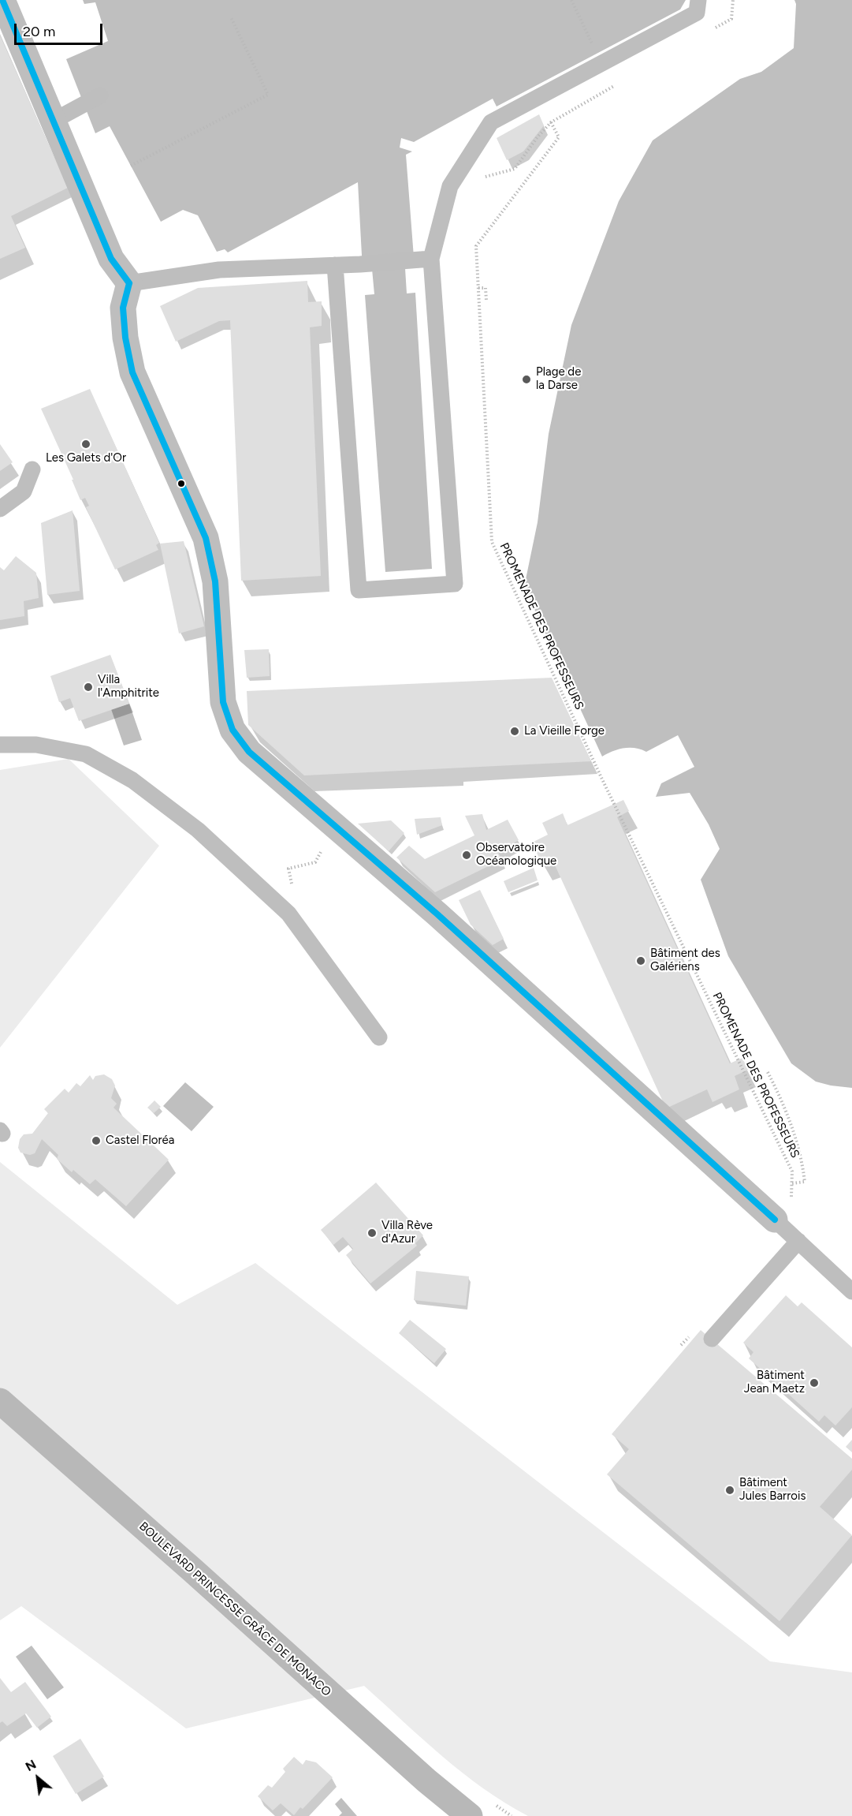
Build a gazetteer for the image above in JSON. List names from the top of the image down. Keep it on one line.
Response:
{"streets":{"main road":["BOULEVARD PRINCESSE GRÂCE DE MONACO"],"path":["PROMENADE DES PROFESSEURS"]},"places":["Plage de la Darse","Les Galets d'Or","Villa l'Amphitrite","La Vieille Forge","Observatoire Océanologique","Bâtiment des Galériens","Castel Floréa","Villa Rève d'Azur","Bâtiment Jean Maetz","Bâtiment Jules Barrois"],"scale_bar":"20 m","north":"top left"}
